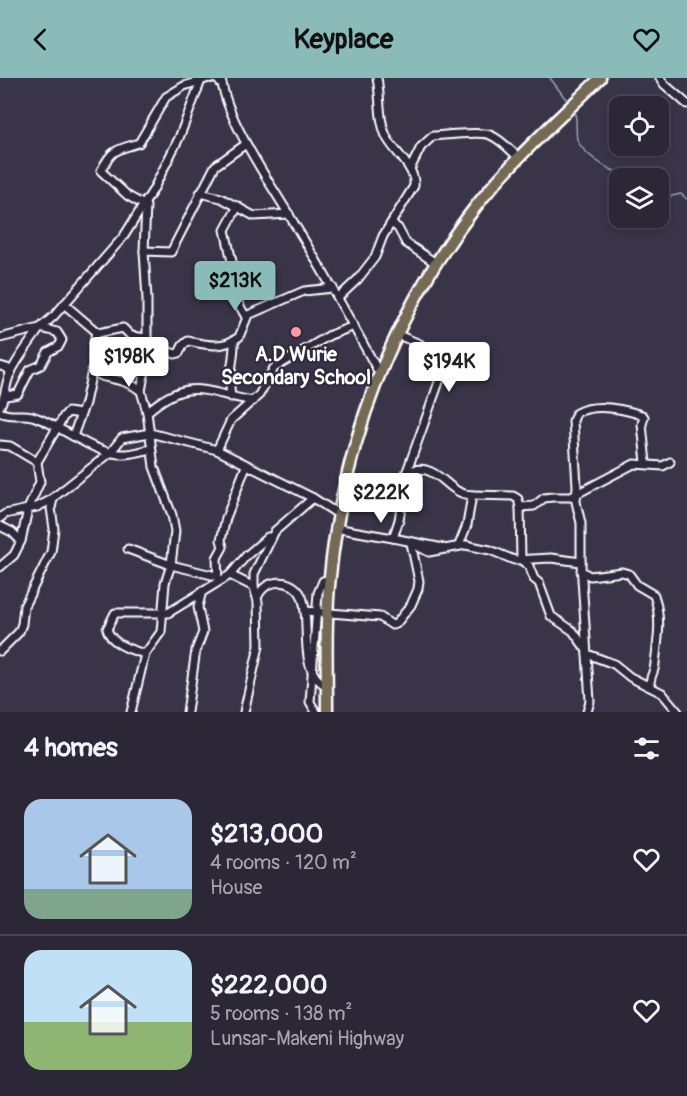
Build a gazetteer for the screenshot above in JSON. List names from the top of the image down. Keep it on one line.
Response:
{"places":["A.D Wurie Secondary School"],"page":{"header":"Keyplace","price":["$213K","$198K","$194K","$222K"],"heading":"4 homes","list":[{"name":"$213,000","note":"4 rooms · 120 m² · House"},{"name":"$222,000","note":"5 rooms · 138 m² · Lunsar-Makeni Highway"}]}}
